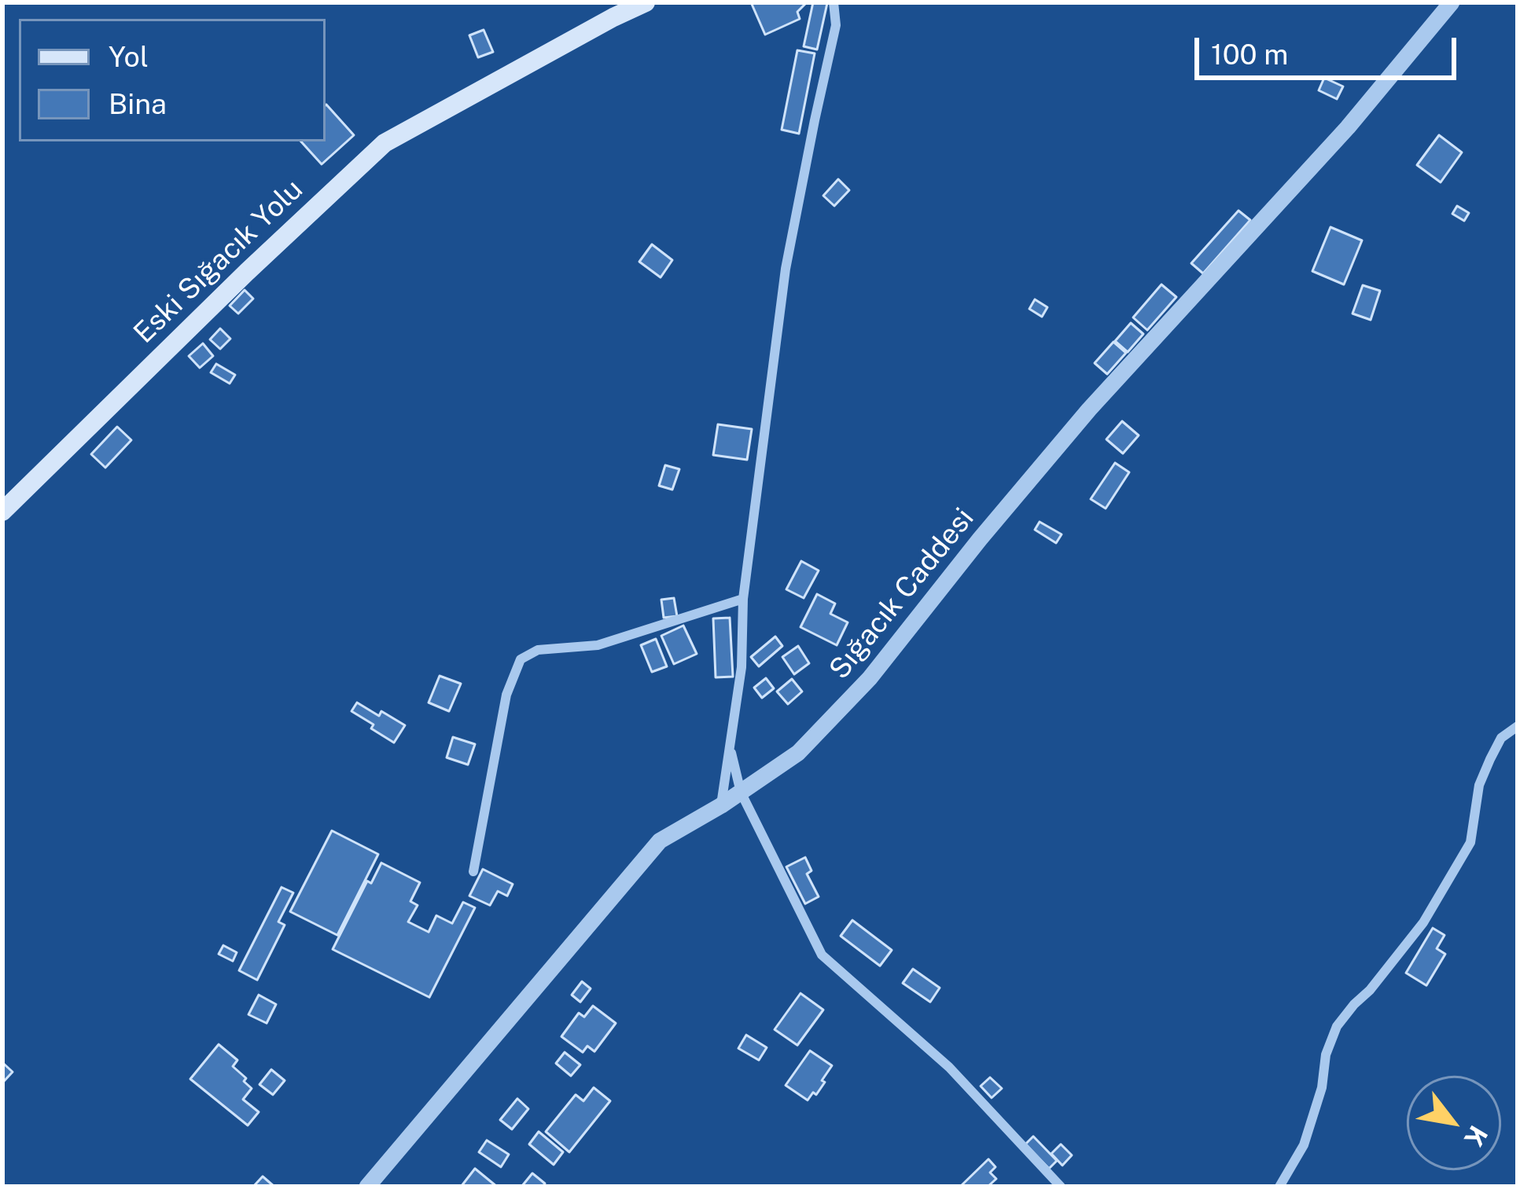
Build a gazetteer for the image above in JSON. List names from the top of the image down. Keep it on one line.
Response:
{"streets":{"main road":["Eski Sığacık Yolu"],"street":["Sığacık Caddesi"]},"legend":["Yol","Bina"],"scale_bar":"100 m","north":"bottom right"}
